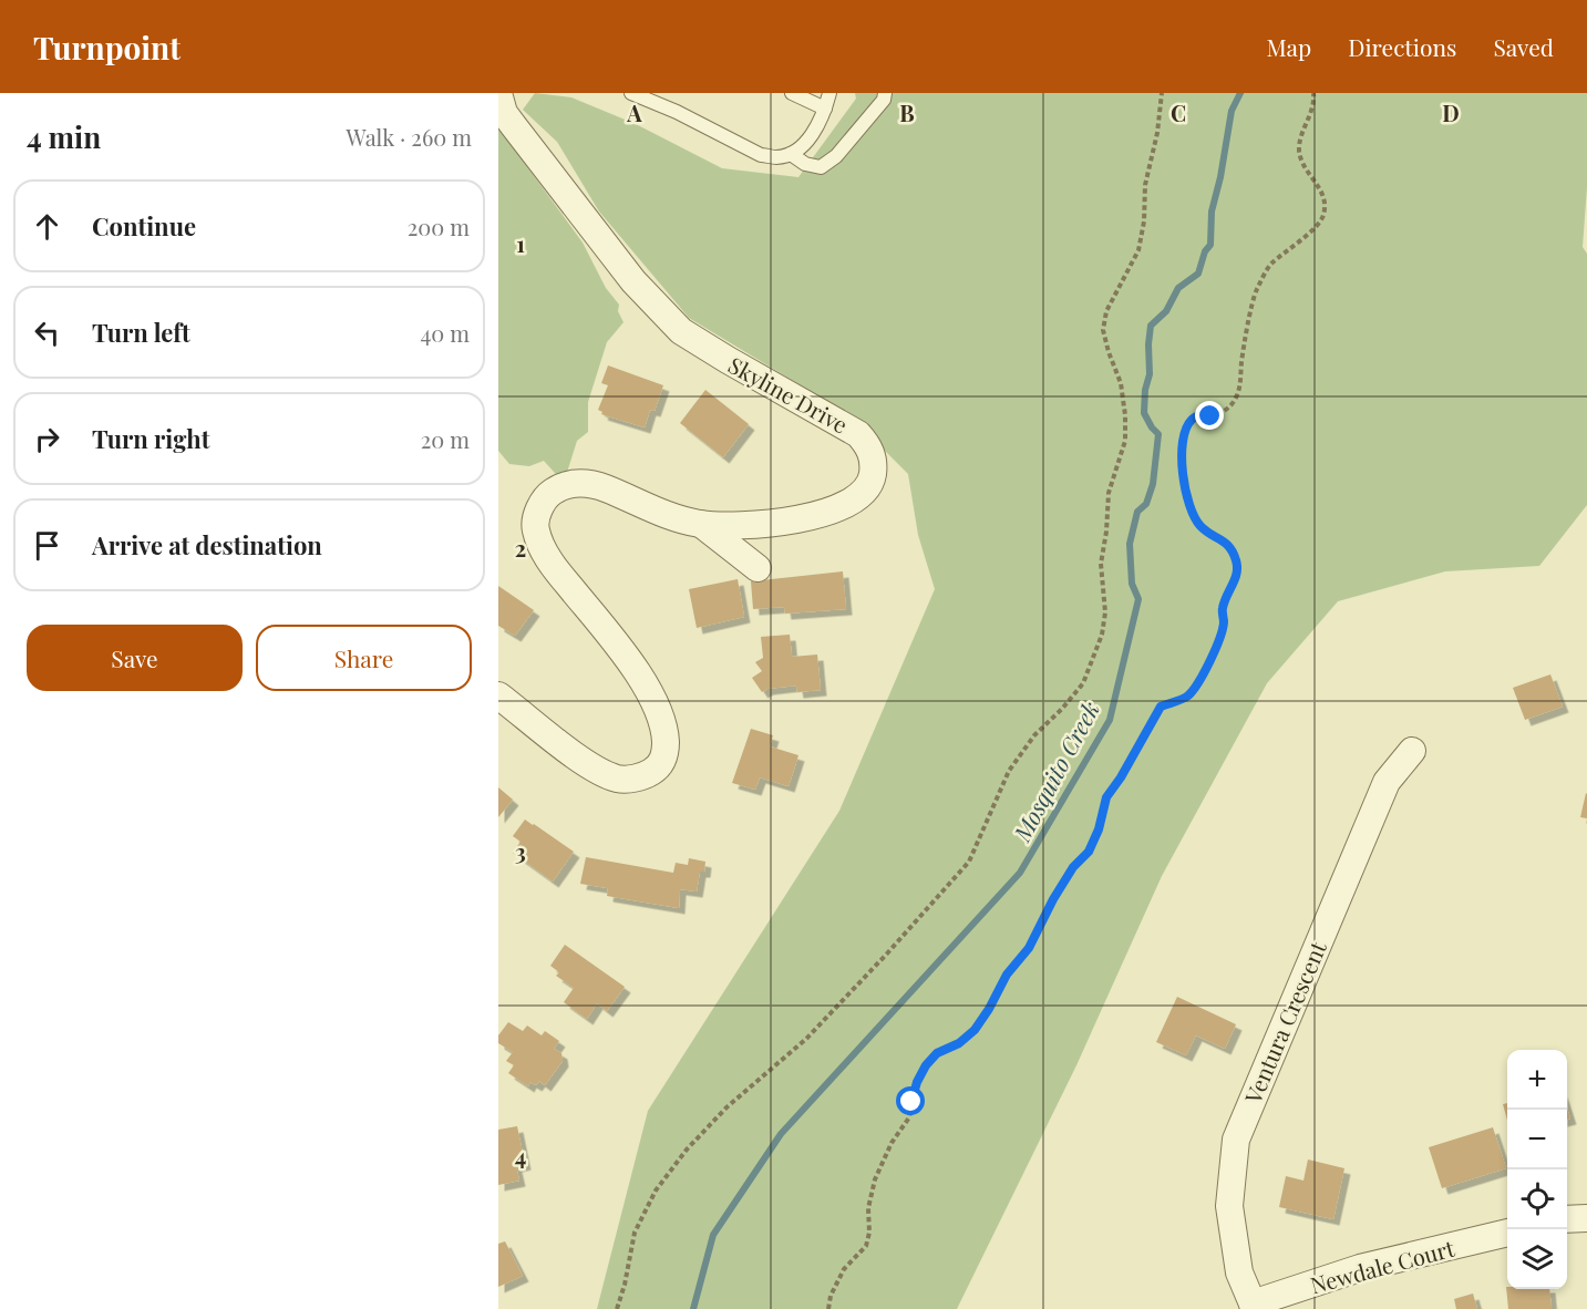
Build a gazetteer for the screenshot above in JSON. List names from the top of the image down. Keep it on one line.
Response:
{"streets":{"street":["Skyline Drive","Ventura Crescent","Newdale Court"]},"crossings":[["Ventura Crescent","Newdale Court"]],"water":["Mosquito Creek"],"page":{"header":"Turnpoint","nav":["Map","Directions","Saved"],"heading":["4 min","Walk · 260 m"],"list":[["Continue","200 m"],["Turn left","40 m"],["Turn right","20 m"],"Arrive at destination"],"buttons":["Save","Share"],"map_buttons":["+","−"]},"grid":{"columns":["A","B","C","D"],"rows":["1","2","3","4"]}}
